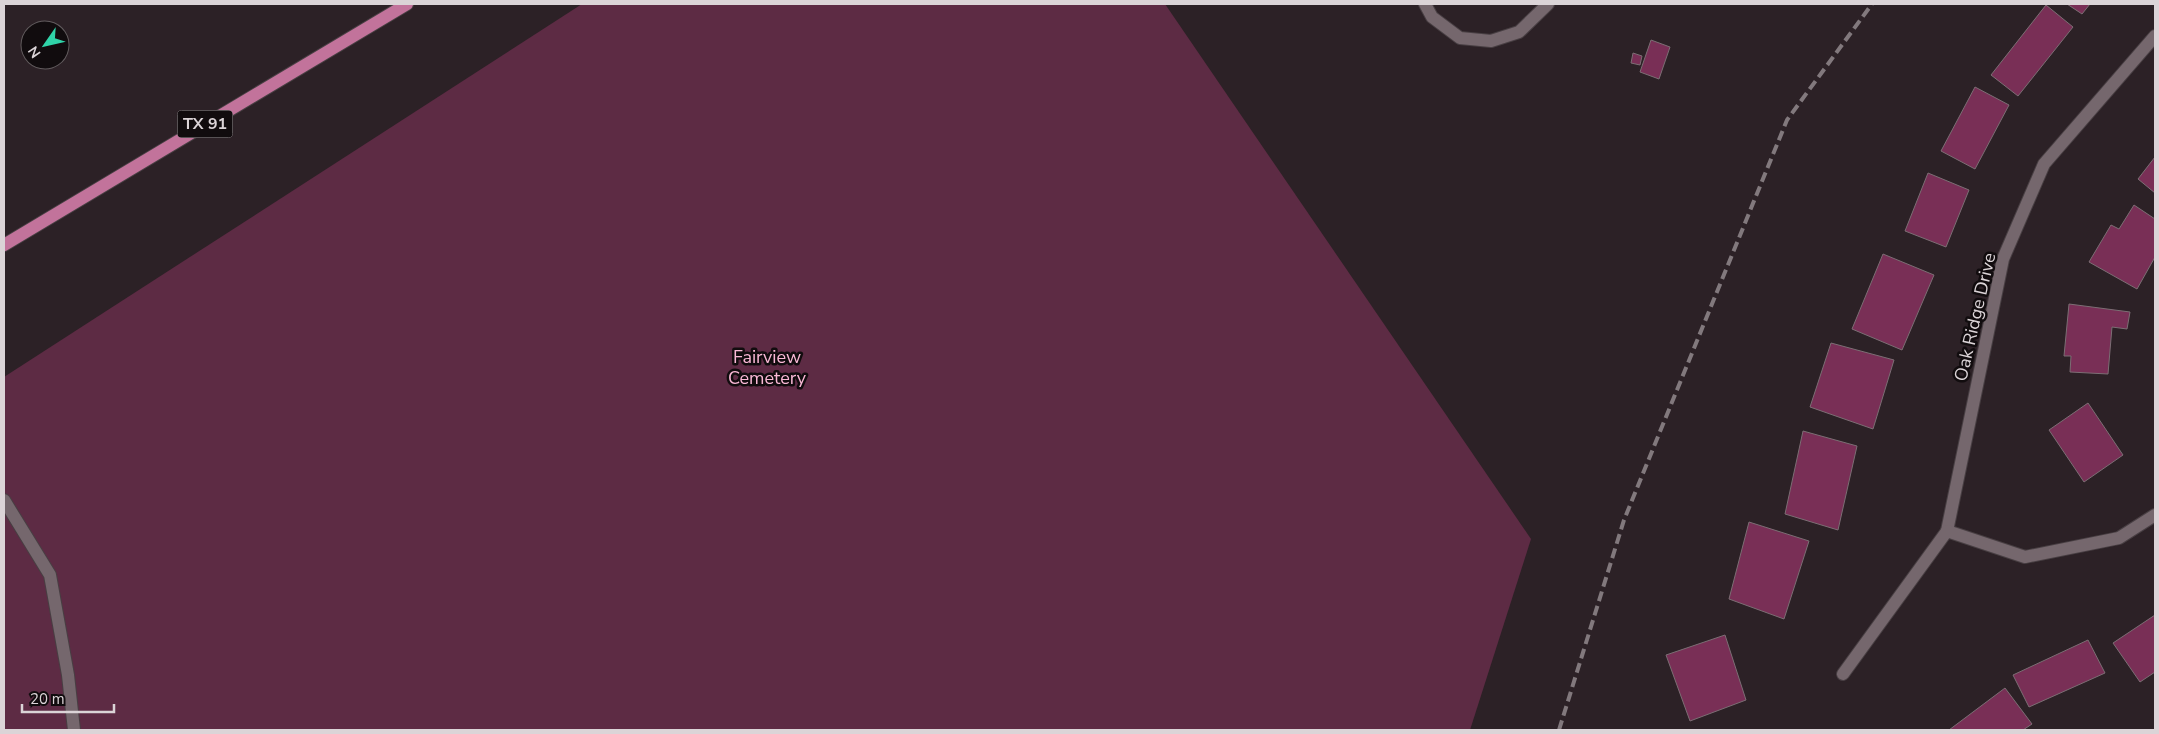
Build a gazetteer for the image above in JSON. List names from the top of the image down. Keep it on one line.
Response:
{"streets":{"main road":["TX 91"],"street":["Oak Ridge Drive"]},"parks":["Fairview Cemetery"],"scale_bar":"20 m","north":"bottom left"}
